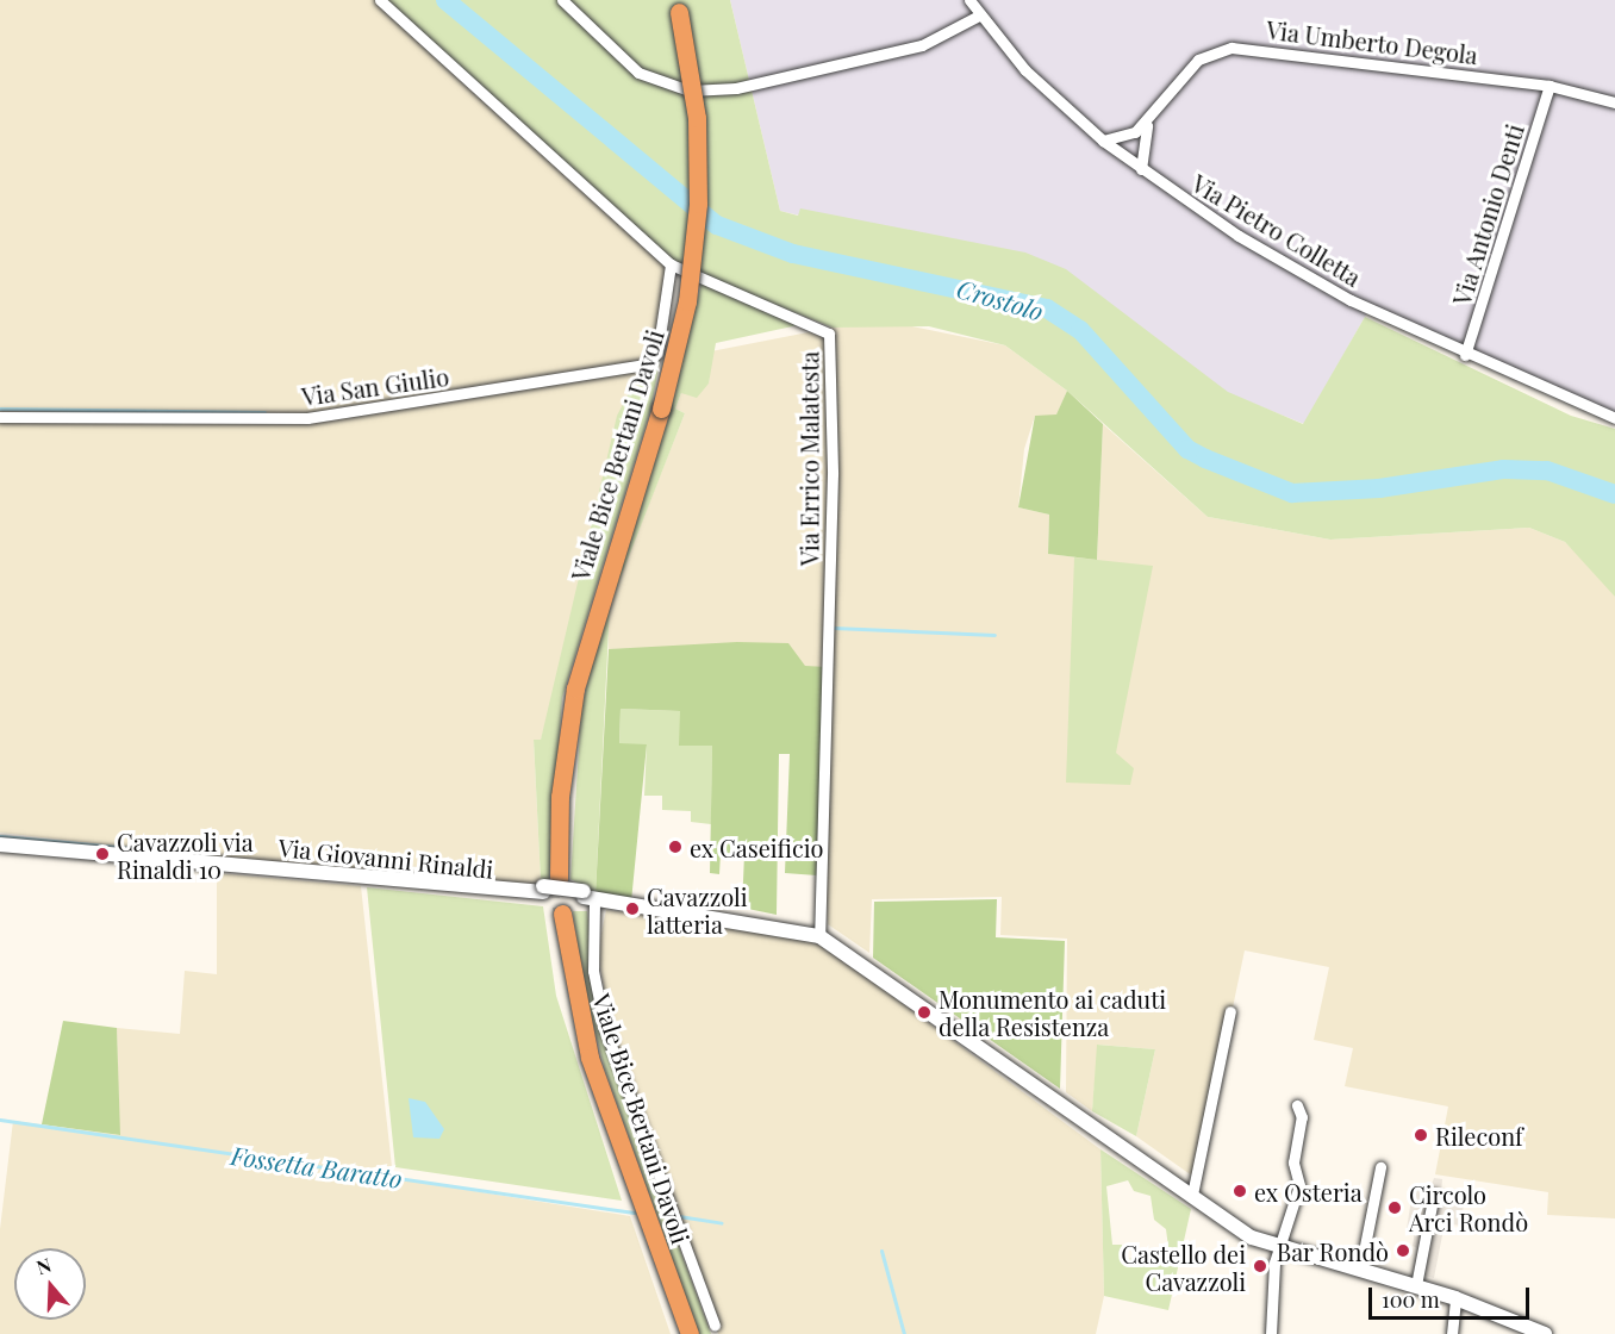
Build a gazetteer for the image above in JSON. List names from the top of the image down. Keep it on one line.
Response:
{"streets":{"highway":["Viale Bice Bertani Davoli"],"street":["Via Umberto Degola","Via Antonio Denti","Via Pietro Colletta","Via San Giulio","Via Errico Malatesta","Via Giovanni Rinaldi"]},"crossings":[["Via Umberto Degola","Via Antonio Denti"],["Via Umberto Degola","Via Pietro Colletta"],["Via Antonio Denti","Via Pietro Colletta"],["Via San Giulio","Via Errico Malatesta"],["Viale Bice Bertani Davoli","Via Giovanni Rinaldi"],["Via Errico Malatesta","Via Giovanni Rinaldi"]],"water":["Crostolo","Fossetta Baratto"],"places":["ex Caseificio","Cavazzoli via Rinaldi 10","Cavazzoli latteria","Monumento ai caduti della Resistenza","Rileconf","ex Osteria","Circolo Arci Rondò","Bar Rondò","Castello dei Cavazzoli"],"scale_bar":"100 m","north":"top"}
